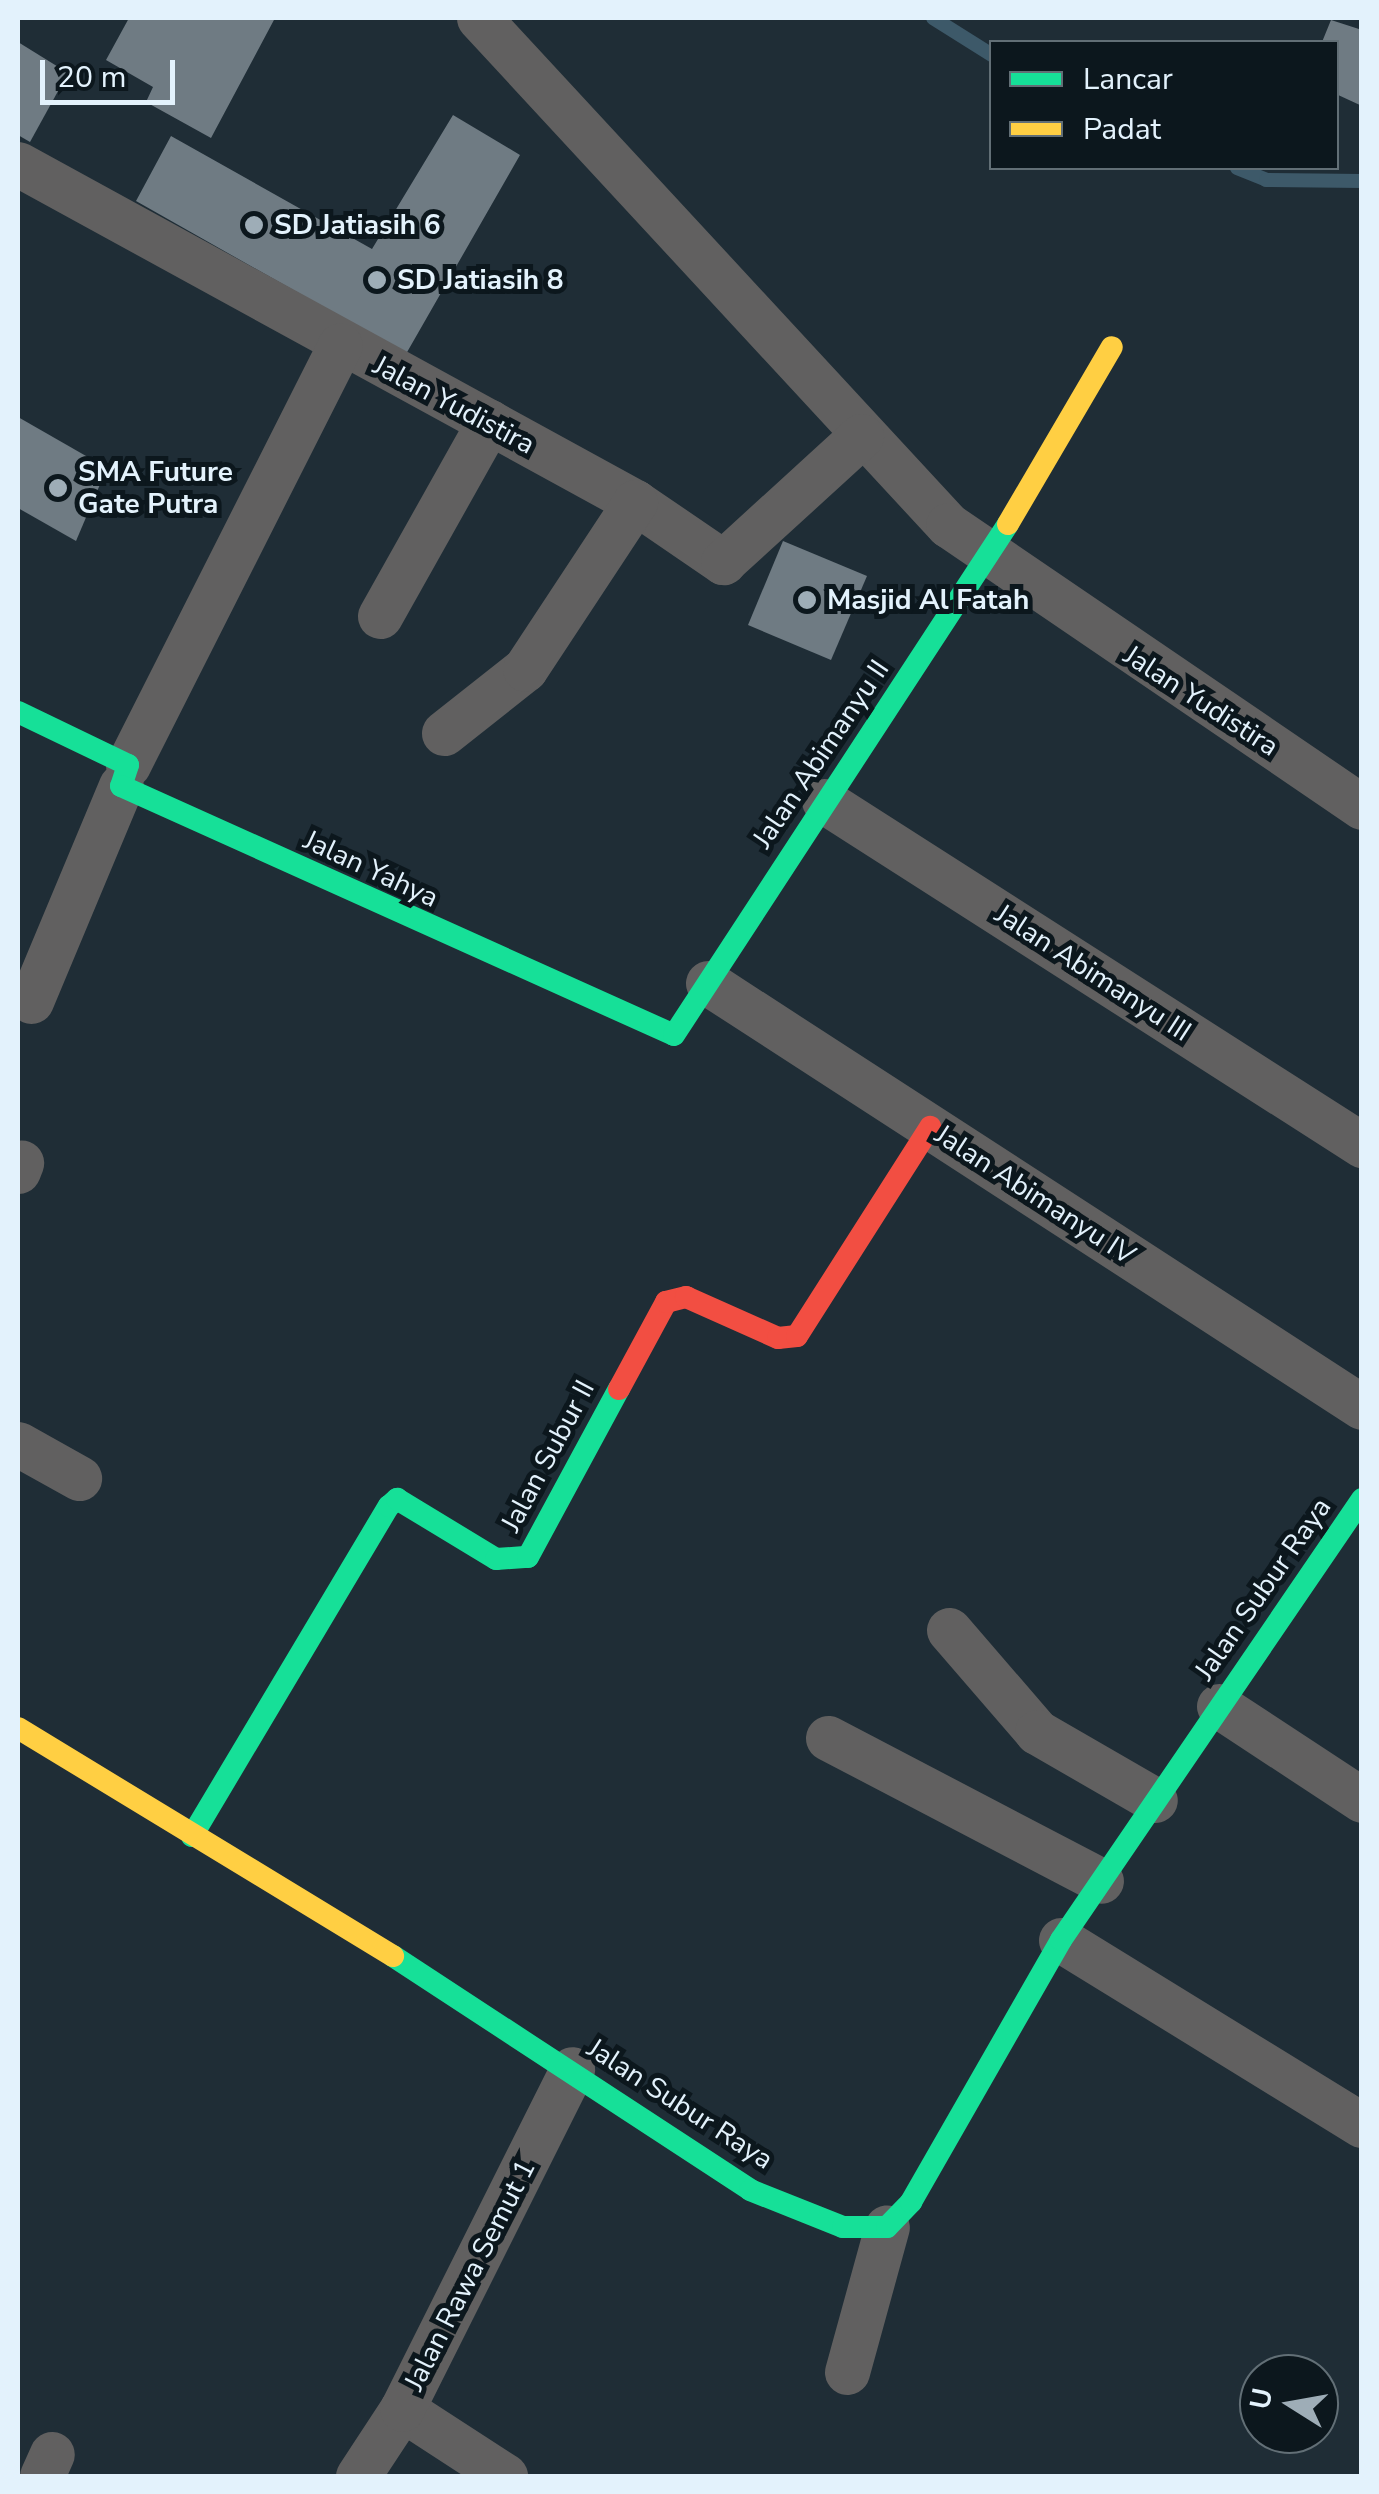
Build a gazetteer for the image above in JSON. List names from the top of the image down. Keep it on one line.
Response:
{"streets":{"street":["Jalan Yudistira","Jalan Abimanyu II","Jalan Yahya","Jalan Abimanyu III","Jalan Abimanyu IV","Jalan Subur II","Jalan Subur Raya","Jalan Rawa Semut 1"]},"crossings":[["Jalan Yudistira","Jalan Abimanyu II"],["Jalan Abimanyu II","Jalan Yahya"],["Jalan Abimanyu II","Jalan Abimanyu III"],["Jalan Abimanyu II","Jalan Abimanyu IV"],["Jalan Yahya","Jalan Abimanyu IV"],["Jalan Abimanyu IV","Jalan Subur II"],["Jalan Subur II","Jalan Subur Raya"],["Jalan Subur Raya","Jalan Rawa Semut 1"]],"places":["SD Jatiasih 6","SD Jatiasih 8","SMA Future Gate Putra","Masjid Al Fatah"],"legend":["Lancar","Padat"],"scale_bar":"20 m","north":"left"}
